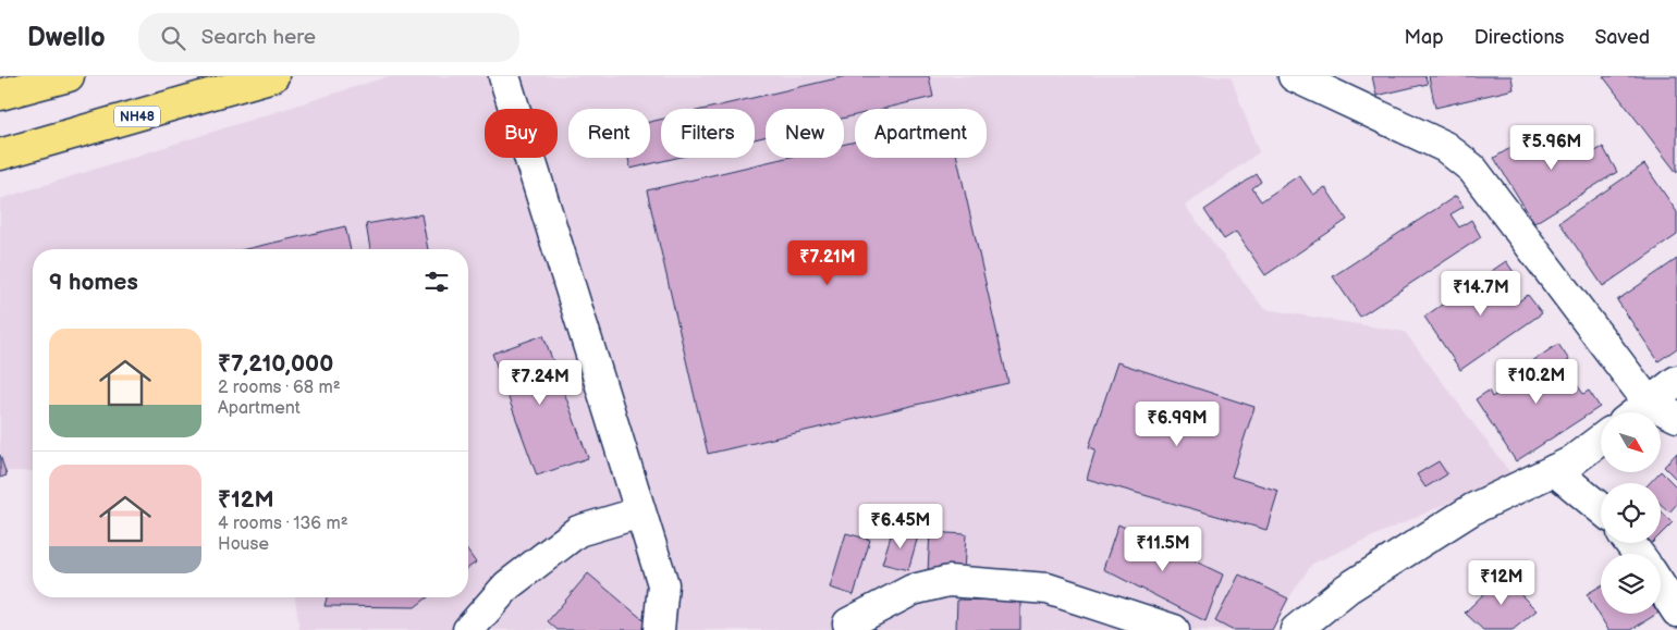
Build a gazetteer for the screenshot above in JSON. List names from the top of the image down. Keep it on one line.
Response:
{"streets":{"highway":["NH48"]},"north":"bottom right","page":{"header":"Dwello","search":"Search here","nav":["Map","Directions","Saved"],"chip":["Buy","Rent","Filters","New","Apartment"],"price":["₹5.96M","₹7.21M","₹14.7M","₹10.2M","₹7.24M","₹6.99M","₹6.45M","₹11.5M","₹12M"],"heading":"9 homes","list":[{"name":"₹7,210,000","note":"2 rooms · 68 m² · Apartment"},{"name":"₹12M","note":"4 rooms · 136 m² · House"}]}}
